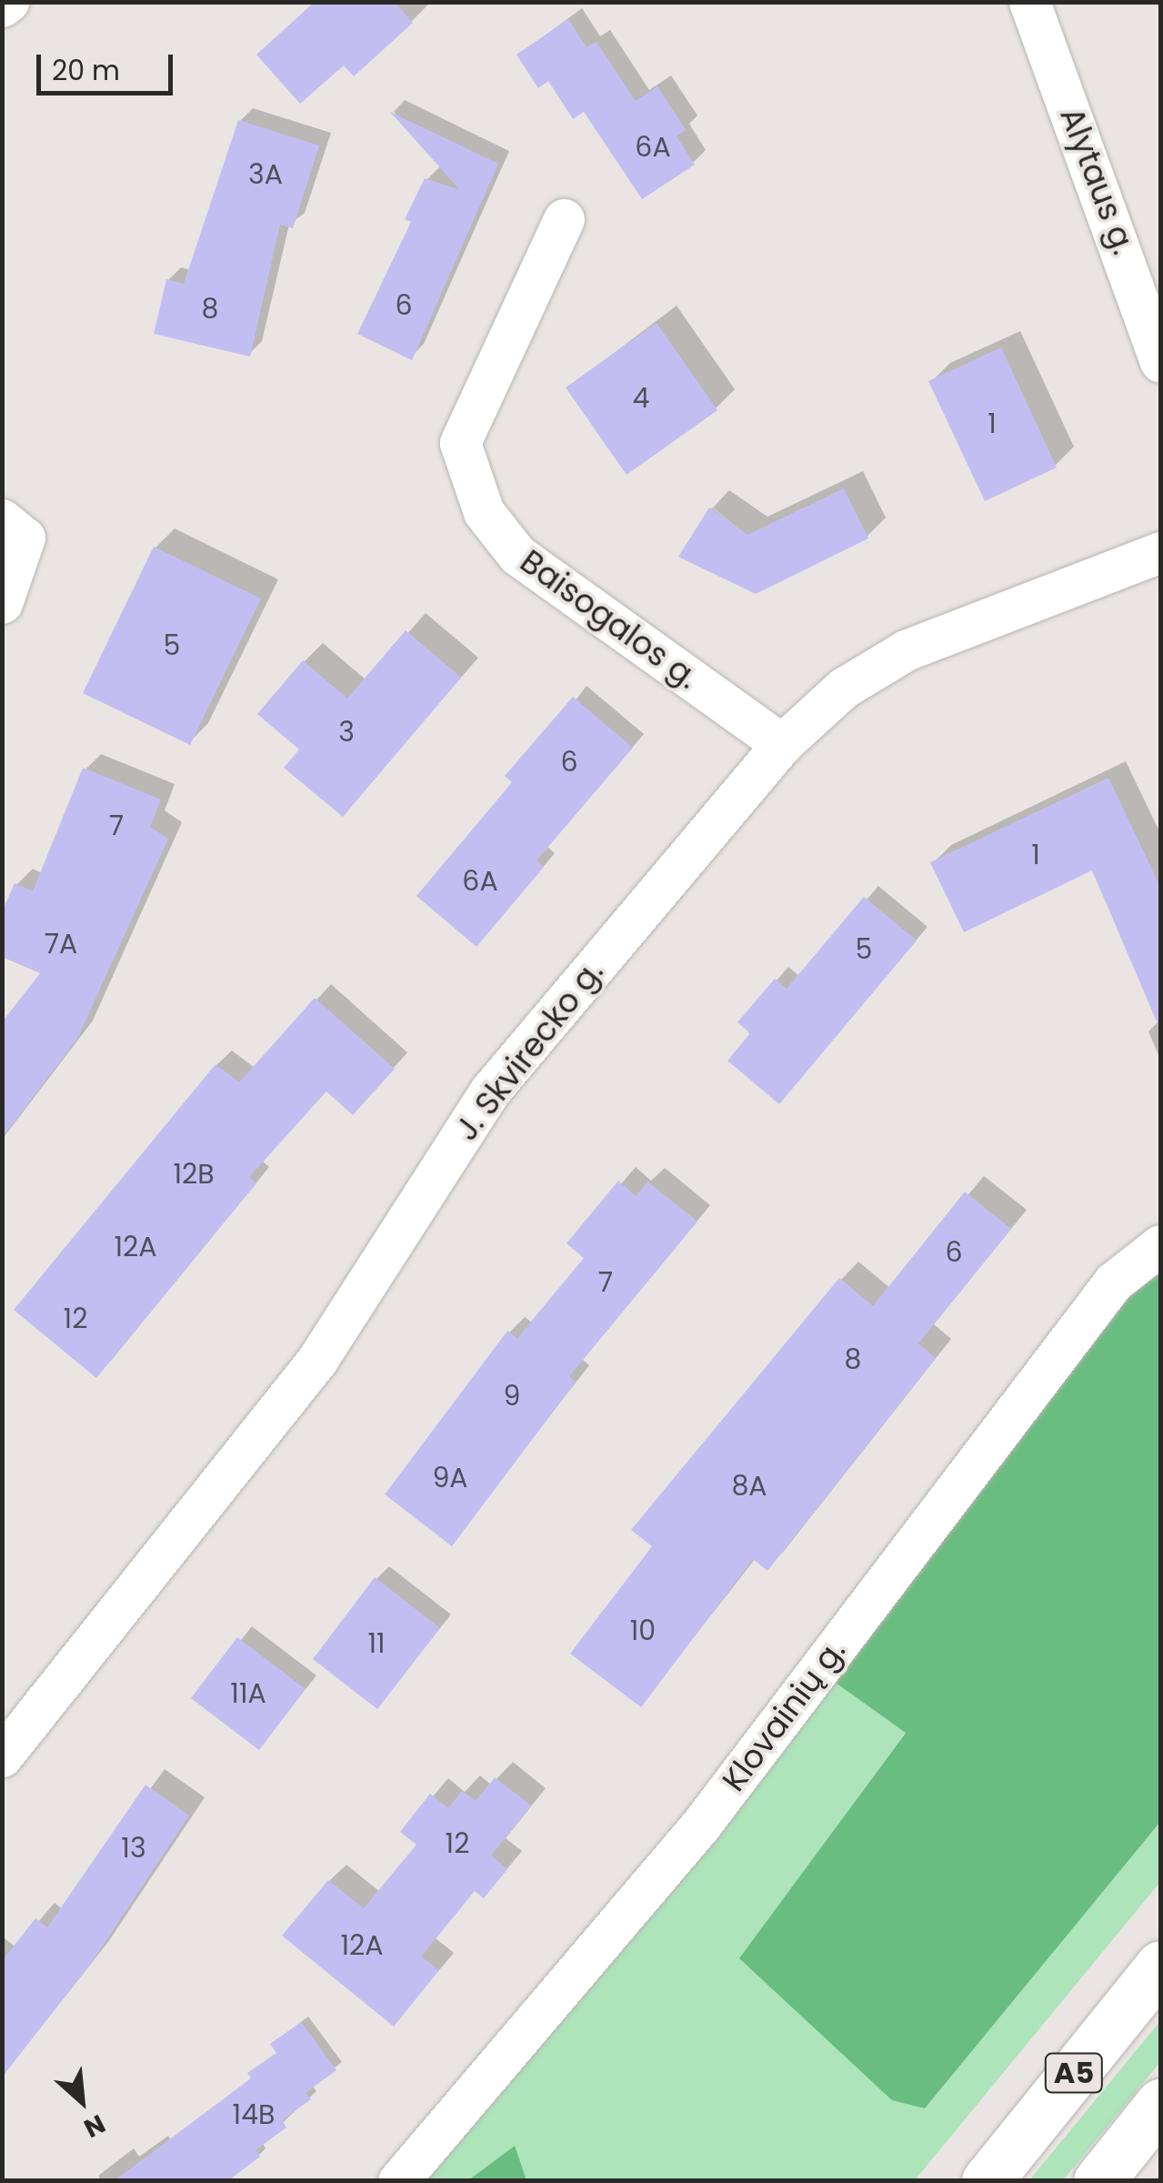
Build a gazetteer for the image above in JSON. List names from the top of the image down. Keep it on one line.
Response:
{"streets":{"highway":["A5"],"street":["Alytaus g.","Baisogalos g.","J. Skvirecko g.","Klovainių g."]},"crossings":[["Baisogalos g.","J. Skvirecko g."]],"house_numbers":["6A","3A","6","8","4","1","5","3","6","7","1","6A","7A","5","12B","12A","6","7","12","8","9","9A","8A","10","11","11A","12","13","12A","14B"],"scale_bar":"20 m","north":"bottom right"}
